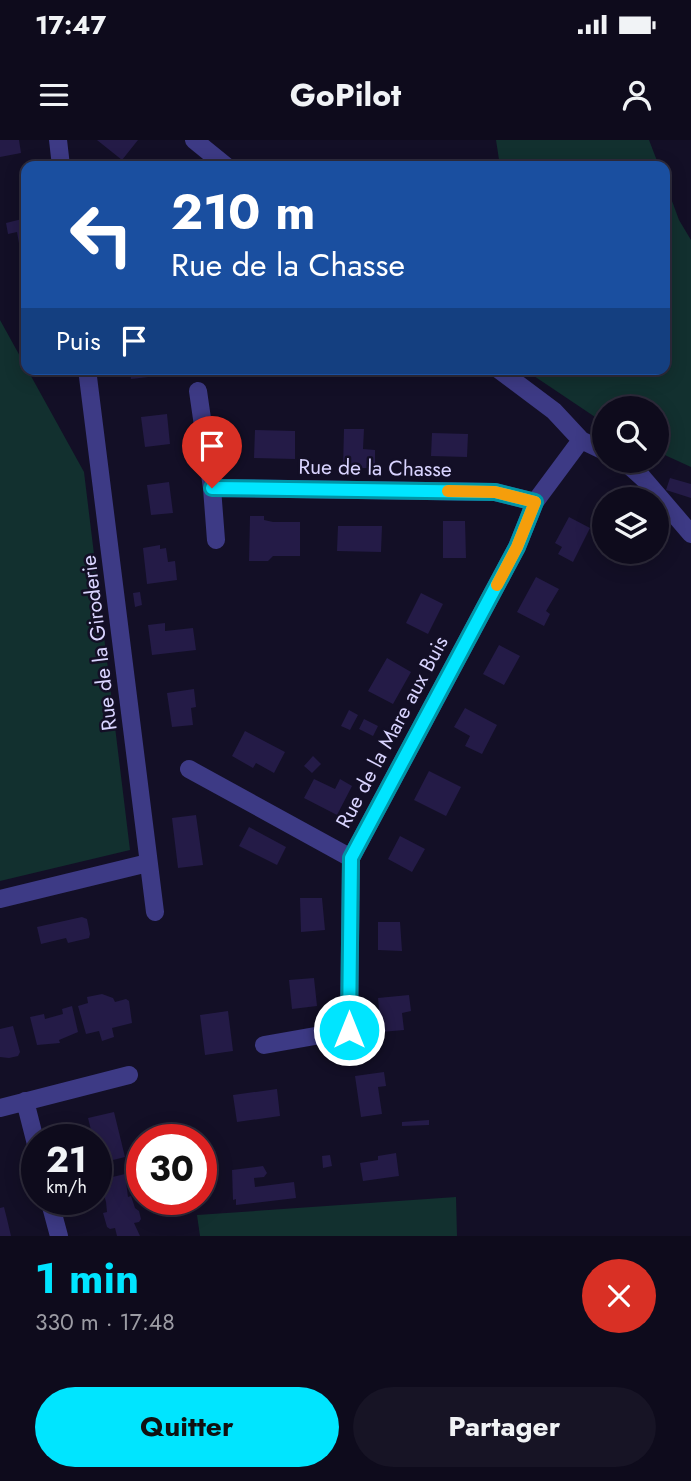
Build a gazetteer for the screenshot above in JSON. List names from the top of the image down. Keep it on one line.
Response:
{"streets":{"street":["Rue de la Chasse","Rue de la Giroderie","Rue de la Mare aux Buis"]},"crossings":[["Rue de la Chasse","Rue de la Mare aux Buis"]],"page":{"status":"17:47","header":"GoPilot","turn":["210 m","Rue de la Chasse"],"then":"Puis","speed":"21 km/h","limit":"30","heading":["1 min","330 m · 17:48"],"buttons":["Quitter","Partager"]}}
